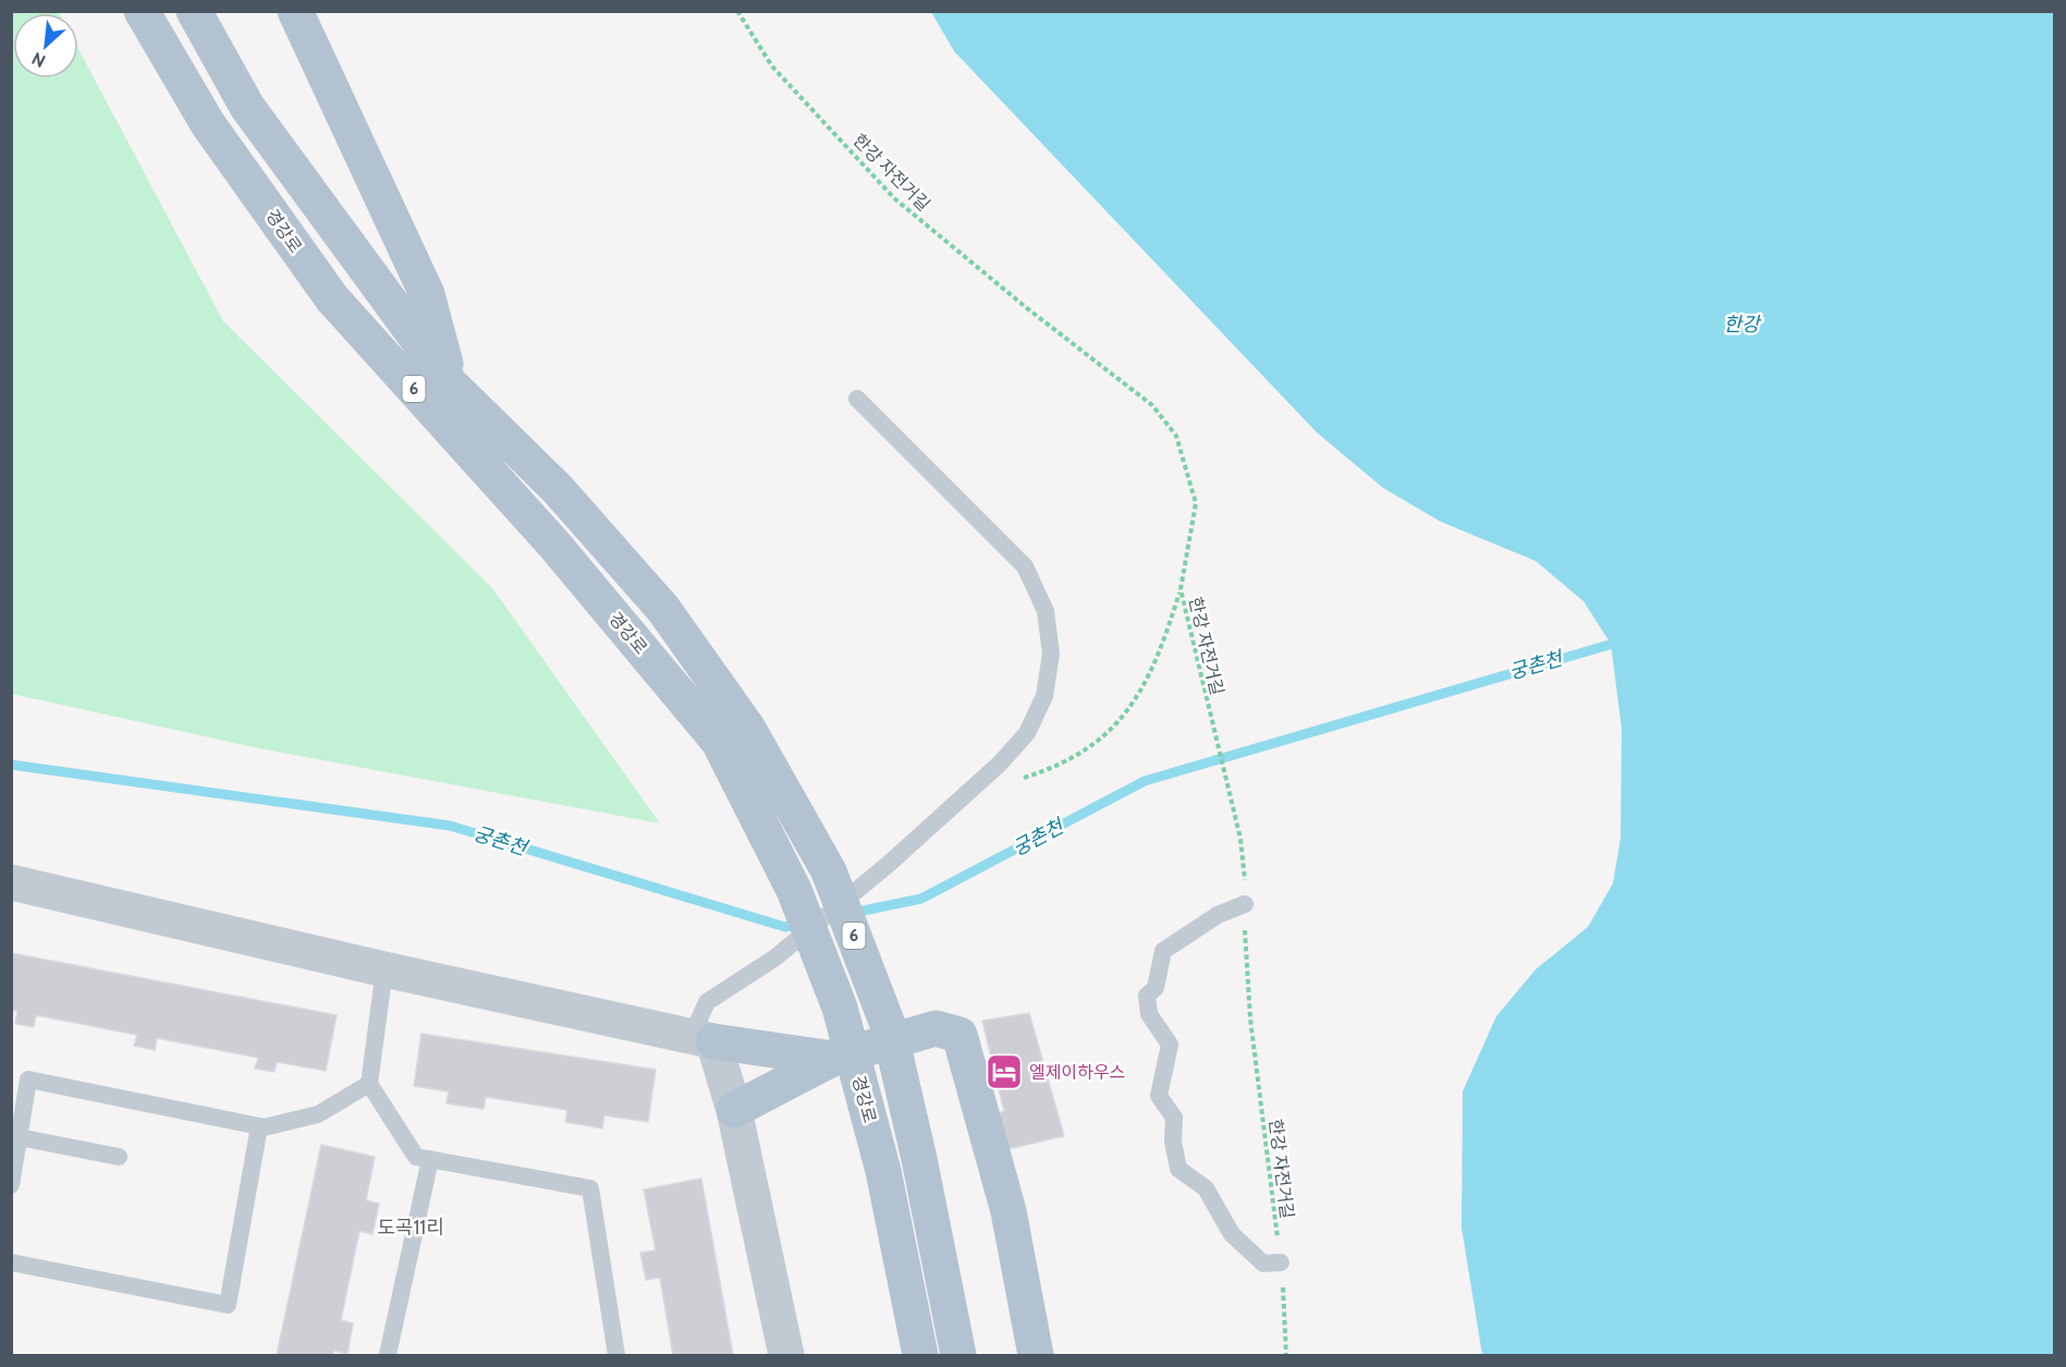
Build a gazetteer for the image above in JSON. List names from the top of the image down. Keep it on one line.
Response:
{"streets":{"main road":["경강로","6"],"path":["한강 자전거길"]},"districts":["도곡11리"],"water":["한강","궁촌천"],"places":{"hotel":["엘제이하우스"]},"north":"bottom left"}
